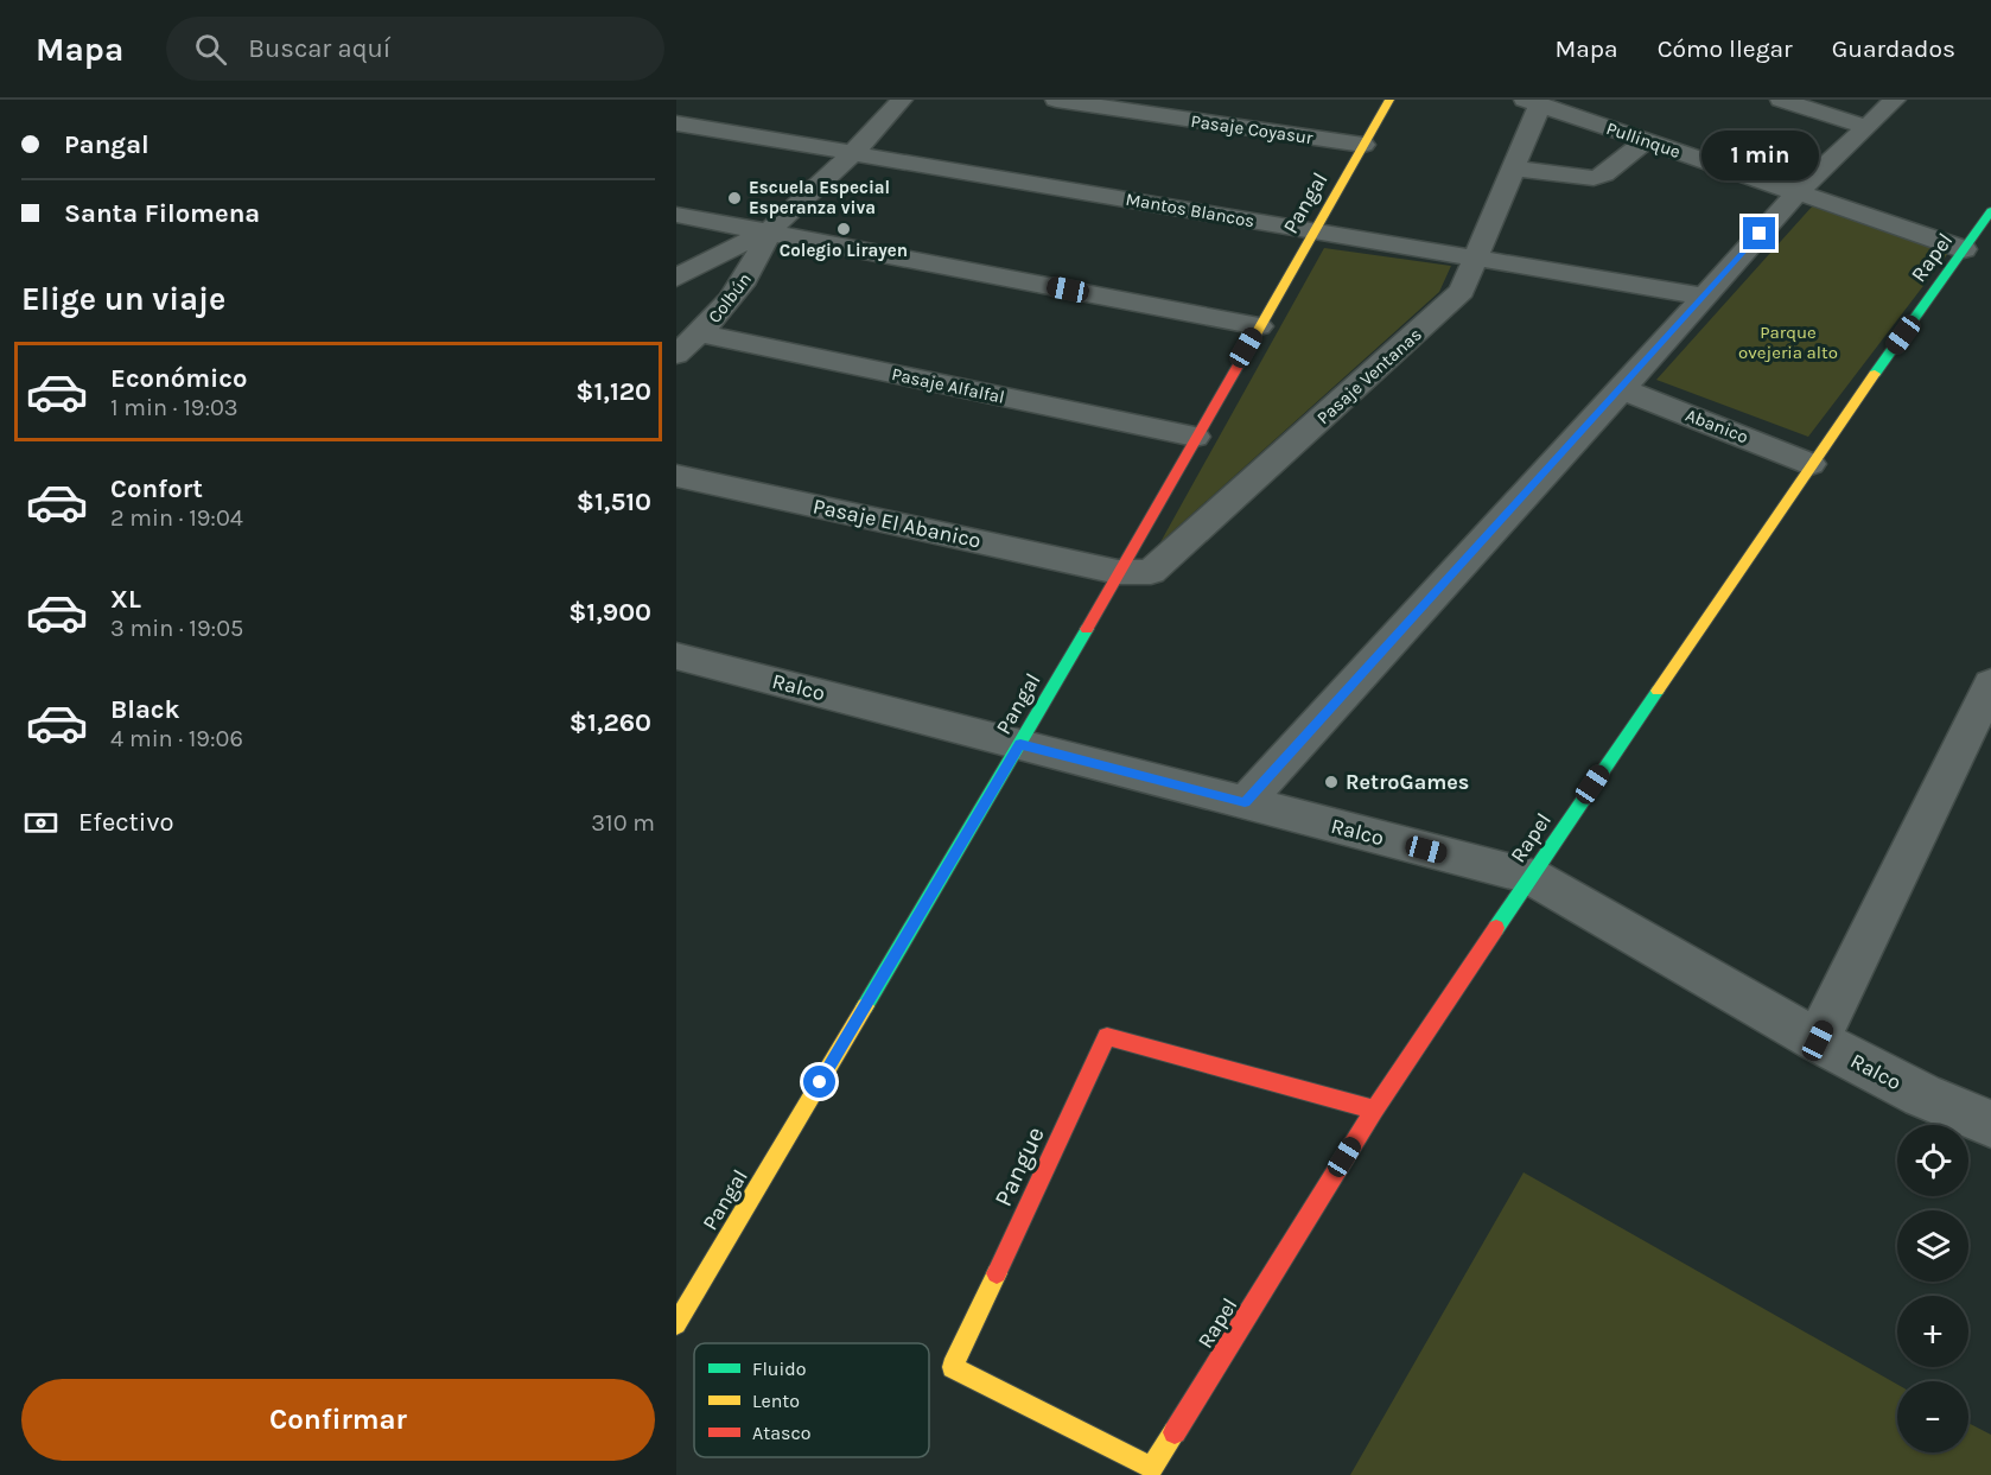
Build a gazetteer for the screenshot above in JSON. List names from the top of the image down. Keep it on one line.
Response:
{"streets":{"street":["Pasaje Coyasur","Pullinque","Pangal","Mantos Blancos","Rapel","Colbún","Pasaje Ventanas","Pasaje Alfalfal","Abanico","Pasaje El Abanico","Ralco","Pangue"]},"crossings":[["Pasaje Coyasur","Pangal"],["Pullinque","Rapel"],["Pullinque","Pasaje Ventanas"],["Pangal","Mantos Blancos"],["Pangal","Pasaje Ventanas"],["Pangal","Pasaje Alfalfal"],["Pangal","Pasaje El Abanico"],["Pangal","Ralco"],["Mantos Blancos","Colbún"],["Mantos Blancos","Pasaje Ventanas"],["Rapel","Abanico"],["Rapel","Ralco"],["Rapel","Pangue"],["Colbún","Pasaje Alfalfal"],["Pasaje Ventanas","Pasaje El Abanico"]],"parks":["Parque ovejeria alto"],"places":["Escuela Especial Esperanza viva","Colegio Lirayen","RetroGames"],"legend":["Fluido","Lento","Atasco"],"page":{"header":"Mapa","search":"Buscar aquí","nav":["Mapa","Cómo llegar","Guardados"],"banner":["Pangal","Santa Filomena"],"bubble":"1 min","heading":"Elige un viaje","list":[{"name":"Económico","note":"1 min · 19:03","value":"$1,120"},{"name":"Confort","note":"2 min · 19:04","value":"$1,510"},{"name":"XL","note":"3 min · 19:05","value":"$1,900"},{"name":"Black","note":"4 min · 19:06","value":"$1,260"}],"pay":["Efectivo","310 m"],"map_buttons":["+","−"],"buttons":"Confirmar"}}
